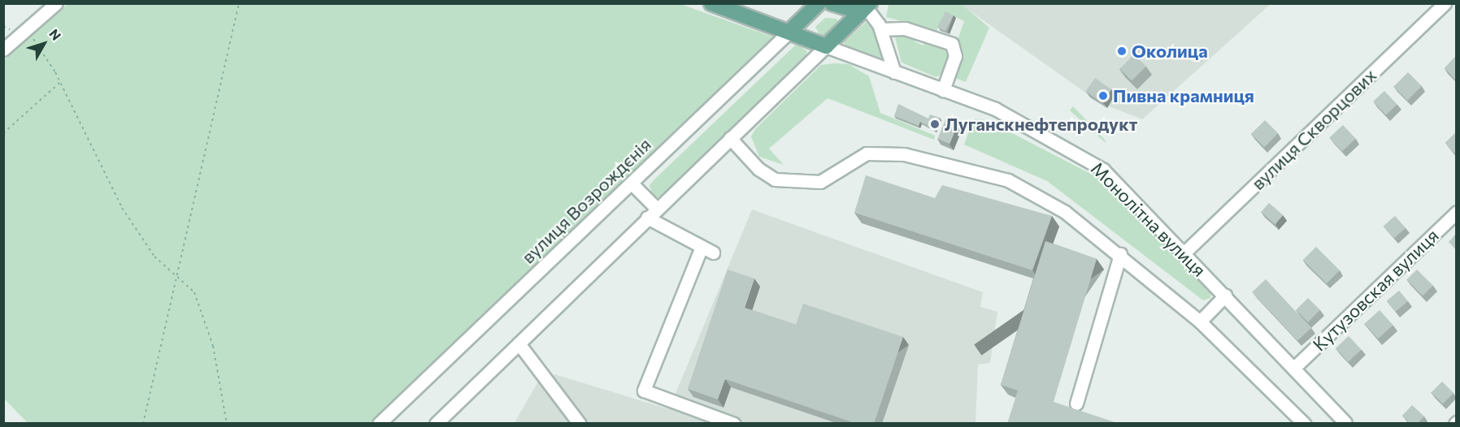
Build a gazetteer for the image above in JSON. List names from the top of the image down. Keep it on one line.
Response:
{"streets":{"main road":["вулиця Возрождєнія"],"street":["вулиця Скворцових","Монолітна вулиця","Кутузовская вулиця"]},"crossings":[["вулиця Скворцових","Монолітна вулиця"],["Монолітна вулиця","Кутузовская вулиця"]],"places":["Околица","Пивна крамниця","Луганскнефтепродукт"],"north":"top right"}
